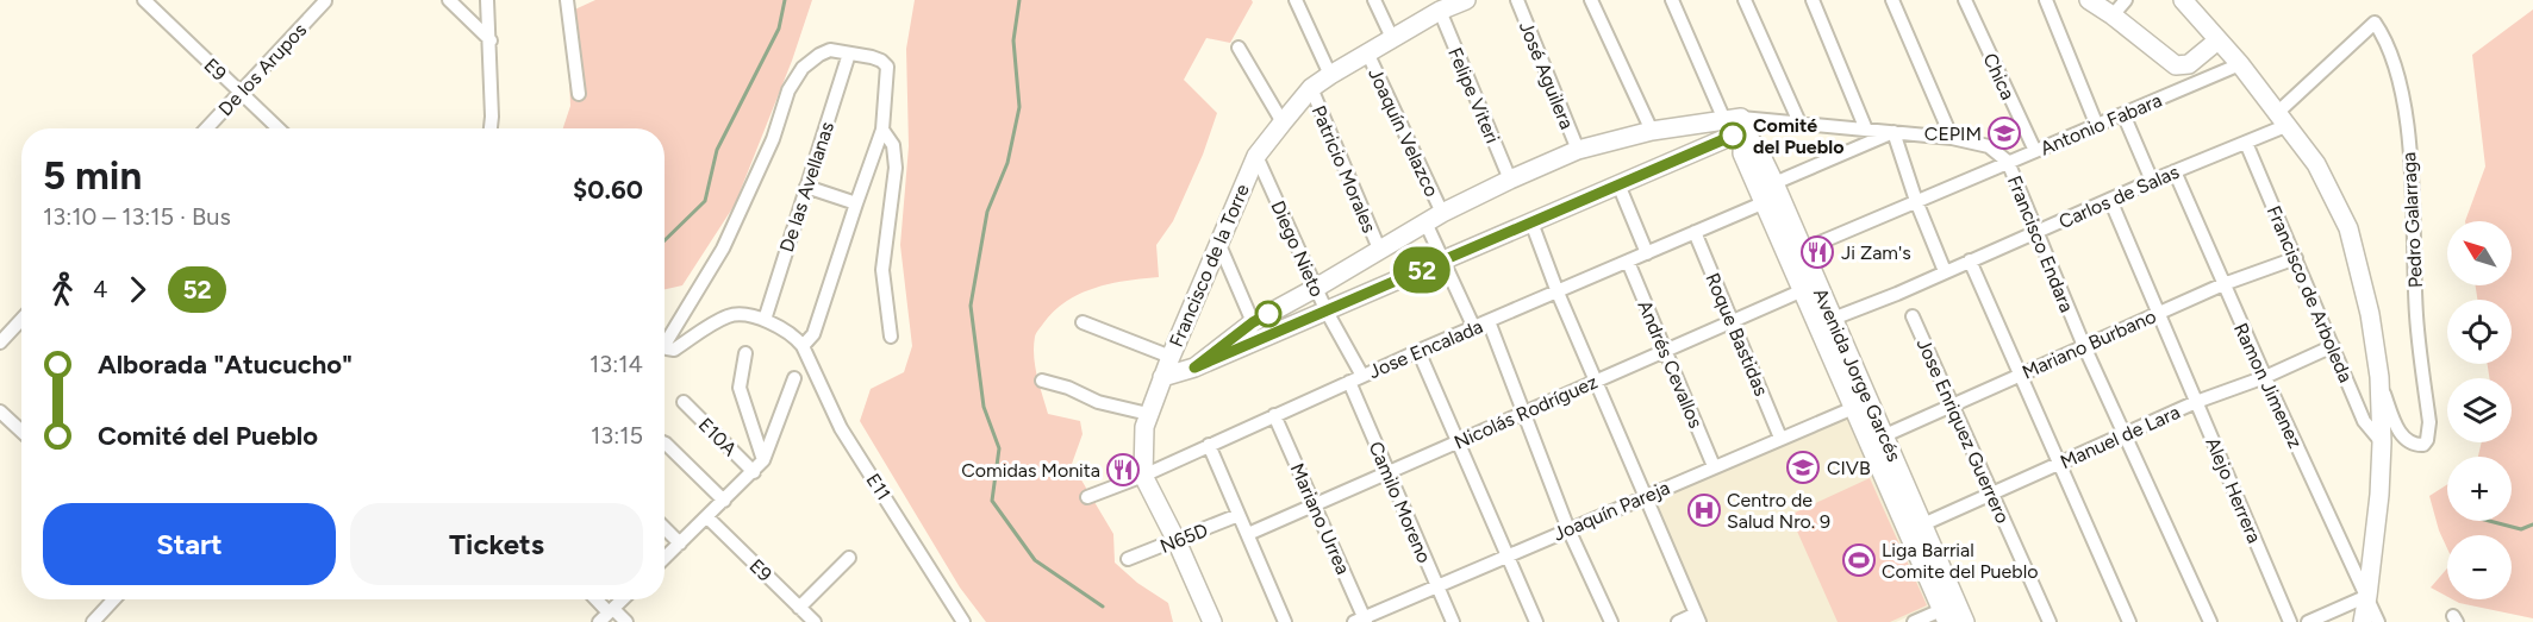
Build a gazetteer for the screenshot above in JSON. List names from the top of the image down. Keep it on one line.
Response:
{"streets":{"street":["E9","De los Arupos","José Aguilera","Chica","Felipe Viteri","Antonio Fabara","Joaquín Velazco","Patricio Morales","De las Avellanas","Carlos de Salas","Pedro Galarraga","Francisco Endara","Diego Nieto","Francisco de la Torre","Francisco de Arboleda","Roque Bastidas","Mariano Burbano","Jose Encalada","Andrés Cevallos","Avenida Jorge Garcés","Ramon Jimenez","Nicolás Rodríguez","Jose Enriquez Guerrero","E10A","Manuel de Lara","E11","Alejo Herrera","Camilo Moreno","Joaquín Pareja","Mariano Urrea","N65D"]},"crossings":[["E9","De los Arupos"],["José Aguilera","Francisco Endara"],["Chica","Antonio Fabara"],["Felipe Viteri","Francisco Endara"],["Felipe Viteri","Francisco de la Torre"],["Antonio Fabara","Francisco Endara"],["Antonio Fabara","Avenida Jorge Garcés"],["Joaquín Velazco","Francisco Endara"],["Joaquín Velazco","Francisco de la Torre"],["Patricio Morales","Francisco Endara"],["Patricio Morales","Francisco de la Torre"],["Carlos de Salas","Pedro Galarraga"],["Carlos de Salas","Francisco Endara"],["Carlos de Salas","Francisco de Arboleda"],["Carlos de Salas","Avenida Jorge Garcés"],["Carlos de Salas","Ramon Jimenez"],["Carlos de Salas","Alejo Herrera"],["Francisco Endara","Diego Nieto"],["Francisco Endara","Mariano Burbano"],["Francisco Endara","Avenida Jorge Garcés"],["Francisco Endara","Manuel de Lara"],["Diego Nieto","Francisco de la Torre"],["Diego Nieto","Jose Encalada"],["Francisco de la Torre","Jose Encalada"],["Francisco de la Torre","N65D"],["Francisco de Arboleda","Mariano Burbano"],["Francisco de Arboleda","Manuel de Lara"],["Roque Bastidas","Jose Encalada"],["Roque Bastidas","Nicolás Rodríguez"],["Roque Bastidas","Joaquín Pareja"],["Mariano Burbano","Avenida Jorge Garcés"],["Mariano Burbano","Ramon Jimenez"],["Mariano Burbano","Jose Enriquez Guerrero"],["Mariano Burbano","Alejo Herrera"],["Jose Encalada","Andrés Cevallos"],["Jose Encalada","Avenida Jorge Garcés"],["Jose Encalada","Camilo Moreno"],["Jose Encalada","Mariano Urrea"],["Andrés Cevallos","Nicolás Rodríguez"],["Andrés Cevallos","Joaquín Pareja"],["Avenida Jorge Garcés","Nicolás Rodríguez"],["Avenida Jorge Garcés","Manuel de Lara"],["Avenida Jorge Garcés","Joaquín Pareja"],["Ramon Jimenez","Manuel de Lara"],["Nicolás Rodríguez","Camilo Moreno"],["Nicolás Rodríguez","Mariano Urrea"],["Jose Enriquez Guerrero","Manuel de Lara"],["Manuel de Lara","Alejo Herrera"],["Camilo Moreno","Joaquín Pareja"],["Joaquín Pareja","Mariano Urrea"]],"places":{"school or university":["CEPIM","CIVB"],"other":["Comité del Pueblo"],"restaurant":["Ji Zam's","Comidas Monita"],"hospital":["Centro de Salud Nro. 9"],"sports":["Liga Barrial Comite del Pueblo"]},"lines":["bus line 52"],"north":"top left","page":{"on_map":"52","heading":["5 min","13:10 – 13:15 · Bus","$0.60"],"map_buttons":["+","−"],"legs":["4","52"],"list":[{"name":"Alborada \"Atucucho\"","value":"13:14"},{"name":"Comité del Pueblo","value":"13:15"}],"buttons":["Start","Tickets"]}}
